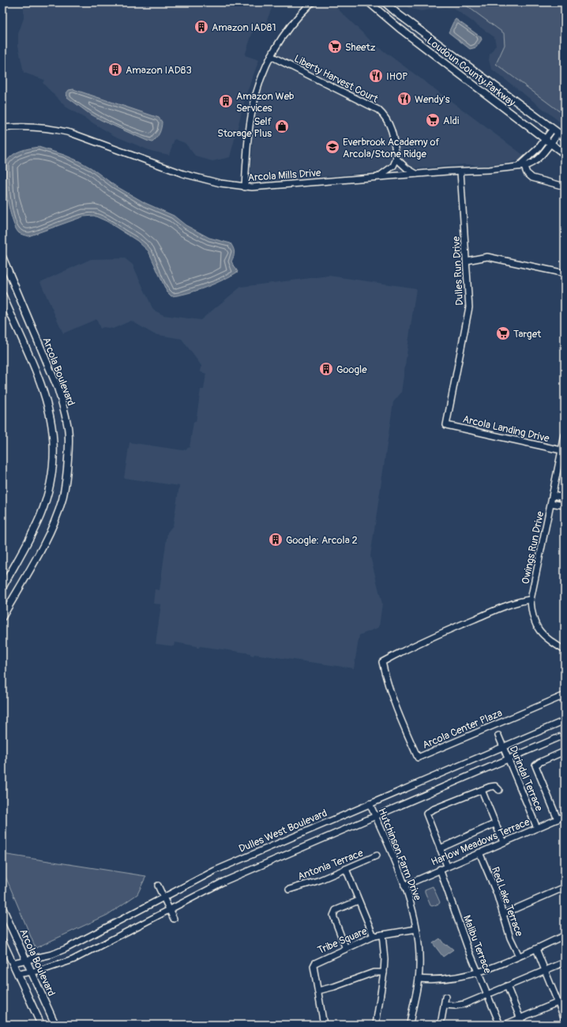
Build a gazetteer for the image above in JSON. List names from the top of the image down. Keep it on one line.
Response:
{"streets":{"main road":["Loudoun County Parkway","Arcola Boulevard"],"street":["Liberty Harvest Court","Arcola Mills Drive","Dulles Run Drive","Arcola Landing Drive","Owings Run Drive","Arcola Center Plaza","Durindal Terrace","Dulles West Boulevard","Harlow Meadows Terrace","Hutchinson Farm Drive","Antonia Terrace","Red Lake Terrace","Tribe Square","Malibu Terrace"]},"crossings":[["Loudoun County Parkway","Arcola Mills Drive"],["Arcola Mills Drive","Dulles Run Drive"],["Dulles Run Drive","Arcola Landing Drive"],["Arcola Boulevard","Dulles West Boulevard"],["Arcola Landing Drive","Owings Run Drive"],["Owings Run Drive","Arcola Center Plaza"],["Durindal Terrace","Dulles West Boulevard"],["Durindal Terrace","Harlow Meadows Terrace"],["Dulles West Boulevard","Hutchinson Farm Drive"],["Harlow Meadows Terrace","Hutchinson Farm Drive"],["Harlow Meadows Terrace","Red Lake Terrace"],["Harlow Meadows Terrace","Malibu Terrace"],["Hutchinson Farm Drive","Tribe Square"]],"places":{"building":["Amazon IAD81","Amazon IAD83","Amazon Web Services","Google","Google: Arcola 2"],"supermarket":["Sheetz","Aldi","Target"],"restaurant":["IHOP","Wendy's"],"shop":["Self Storage Plus"],"school or university":["Everbrook Academy of Arcola/Stone Ridge"]}}
